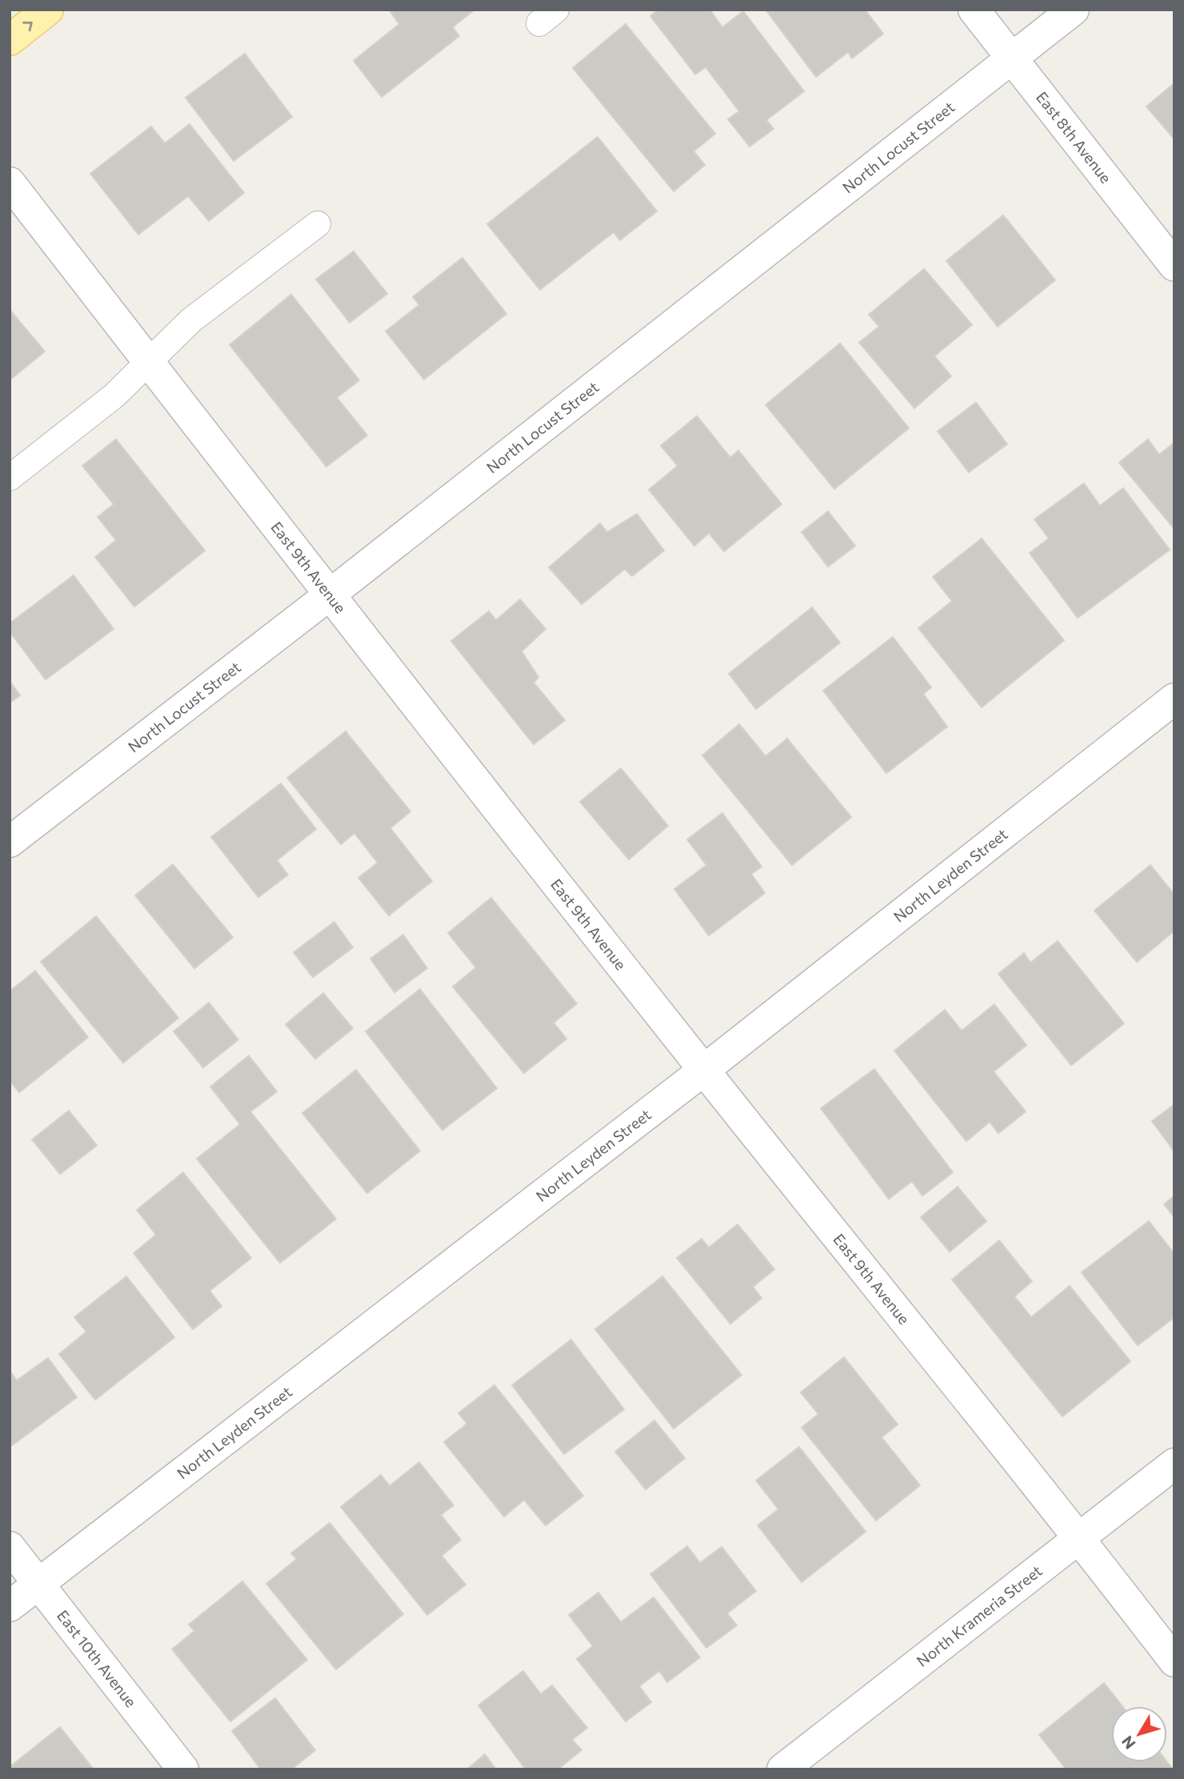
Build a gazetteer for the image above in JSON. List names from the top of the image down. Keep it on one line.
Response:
{"streets":{"street":["East 8th Avenue","North Locust Street","East 9th Avenue","North Leyden Street","North Krameria Street","East 10th Avenue"]},"crossings":[["East 8th Avenue","North Locust Street"],["North Locust Street","East 9th Avenue"],["East 9th Avenue","North Leyden Street"],["East 9th Avenue","North Krameria Street"],["North Leyden Street","East 10th Avenue"]],"north":"bottom left"}
